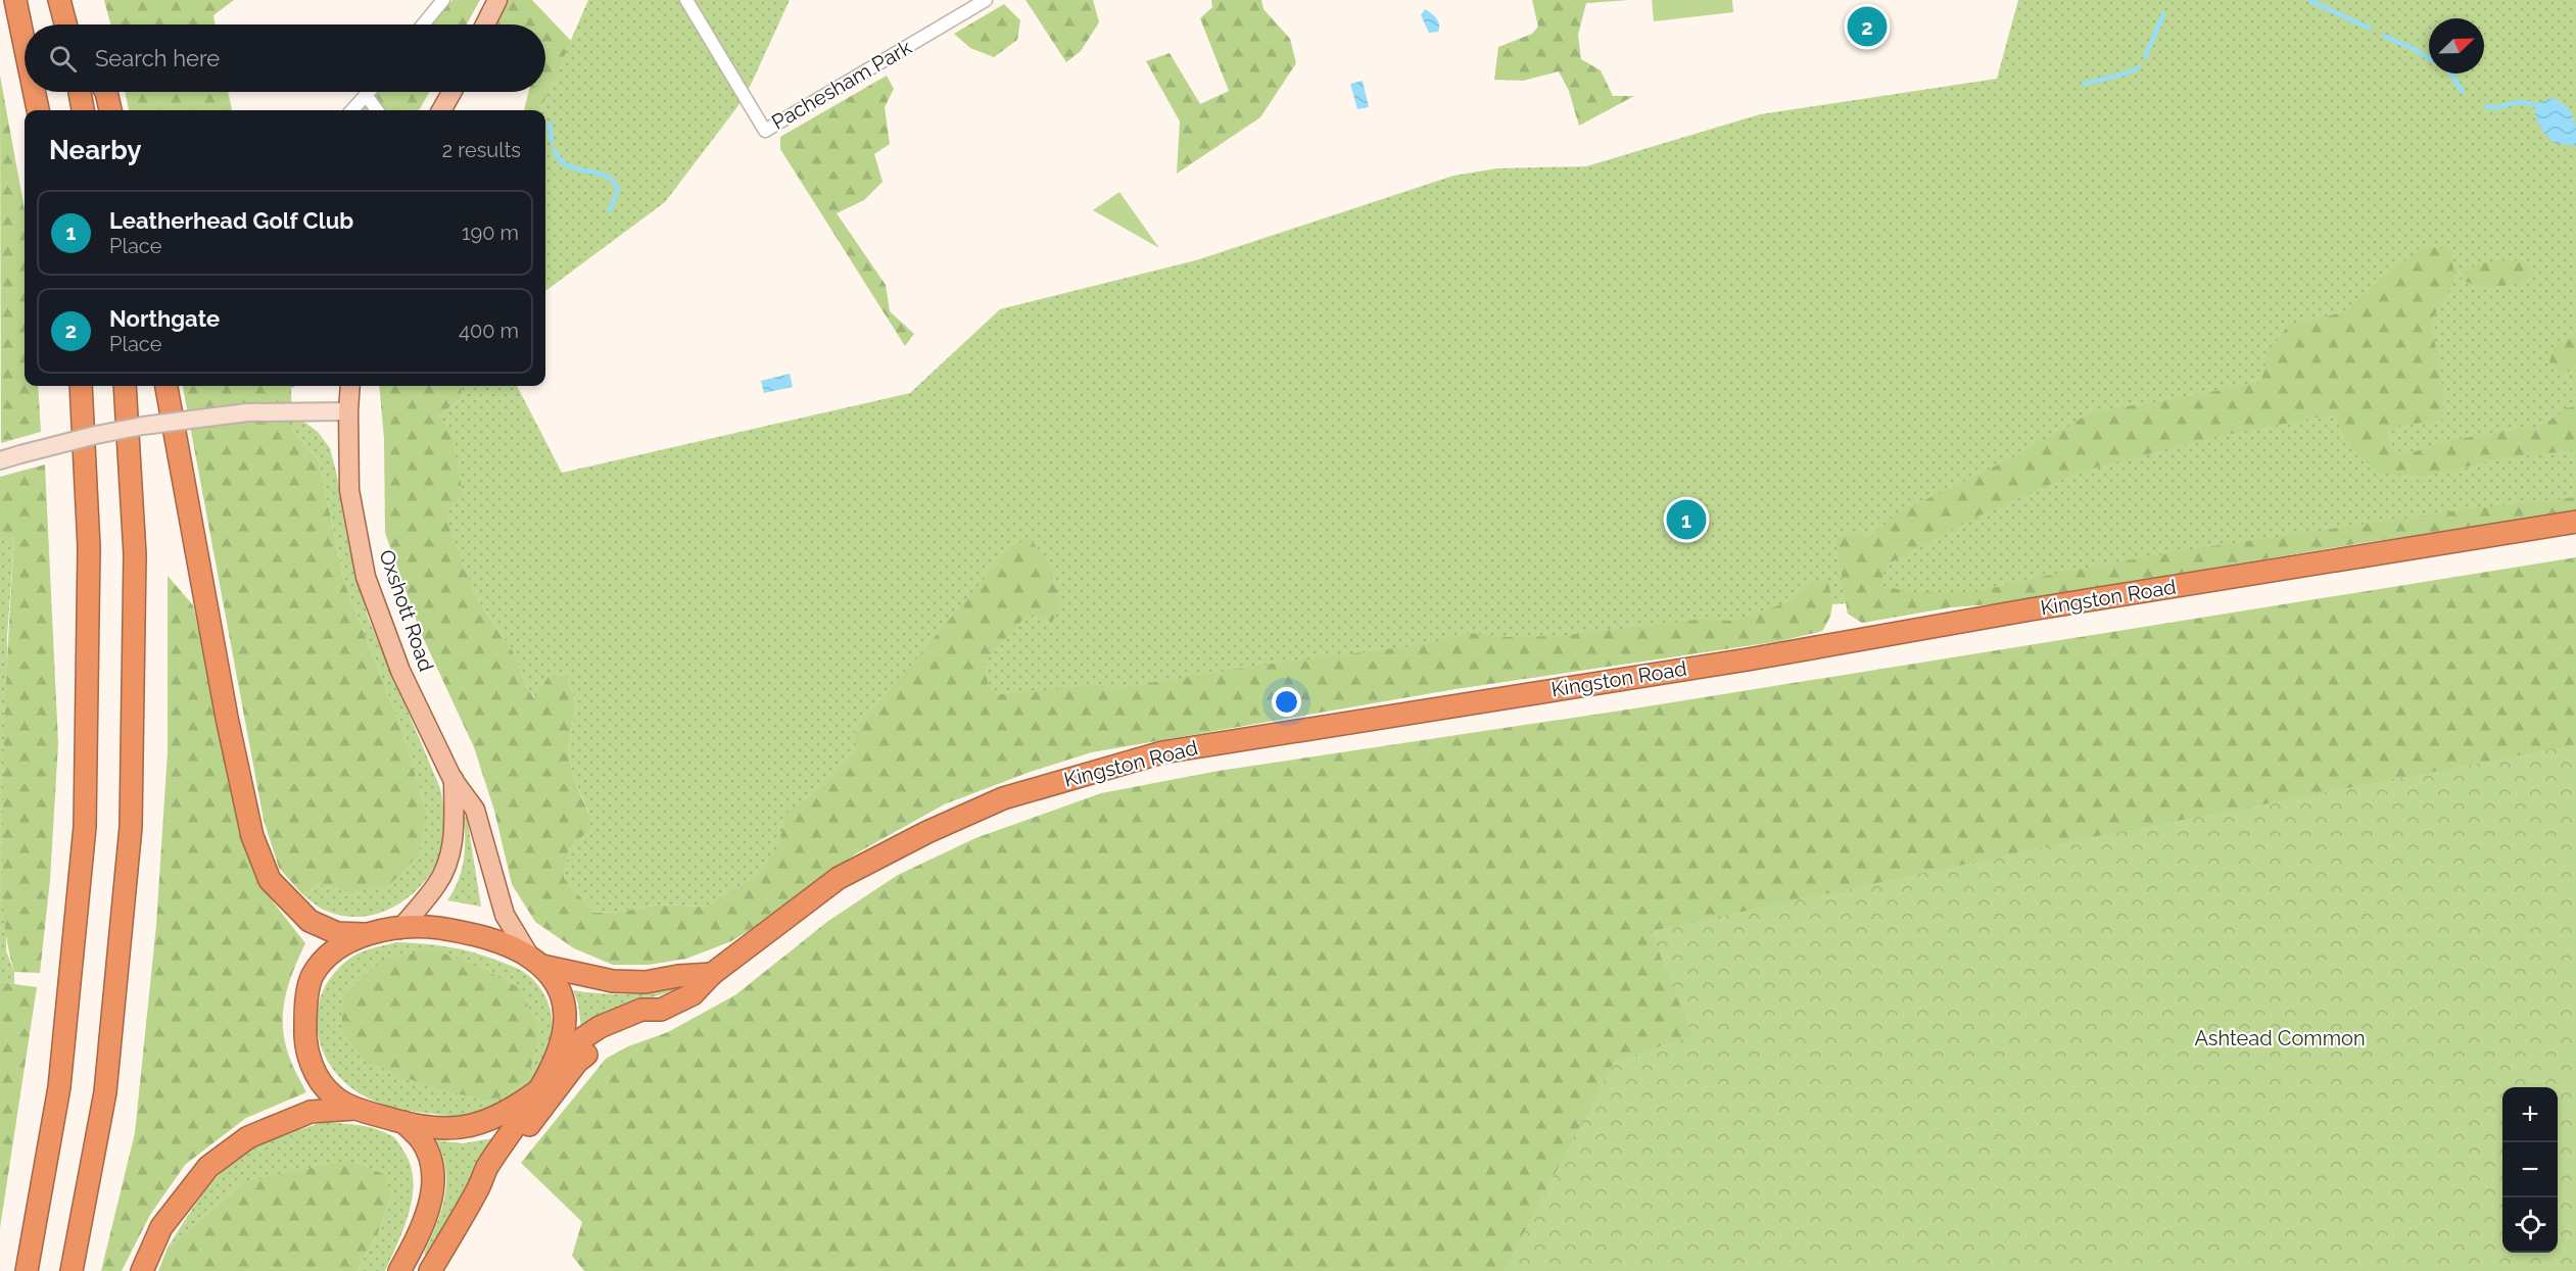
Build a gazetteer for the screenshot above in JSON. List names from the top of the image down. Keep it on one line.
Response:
{"streets":{"highway":["Kingston Road"],"main road":["Oxshott Road"],"street":["Pachesham Park"]},"parks":["Ashtead Common"],"north":"top right","page":{"pins":["2","1"],"search":"Search here","heading":["Nearby","2 results"],"list":[{"mark":"1","name":"Leatherhead Golf Club","note":"Place","value":"190 m"},{"mark":"2","name":"Northgate","note":"Place","value":"400 m"}],"map_buttons":["+","−"]}}
